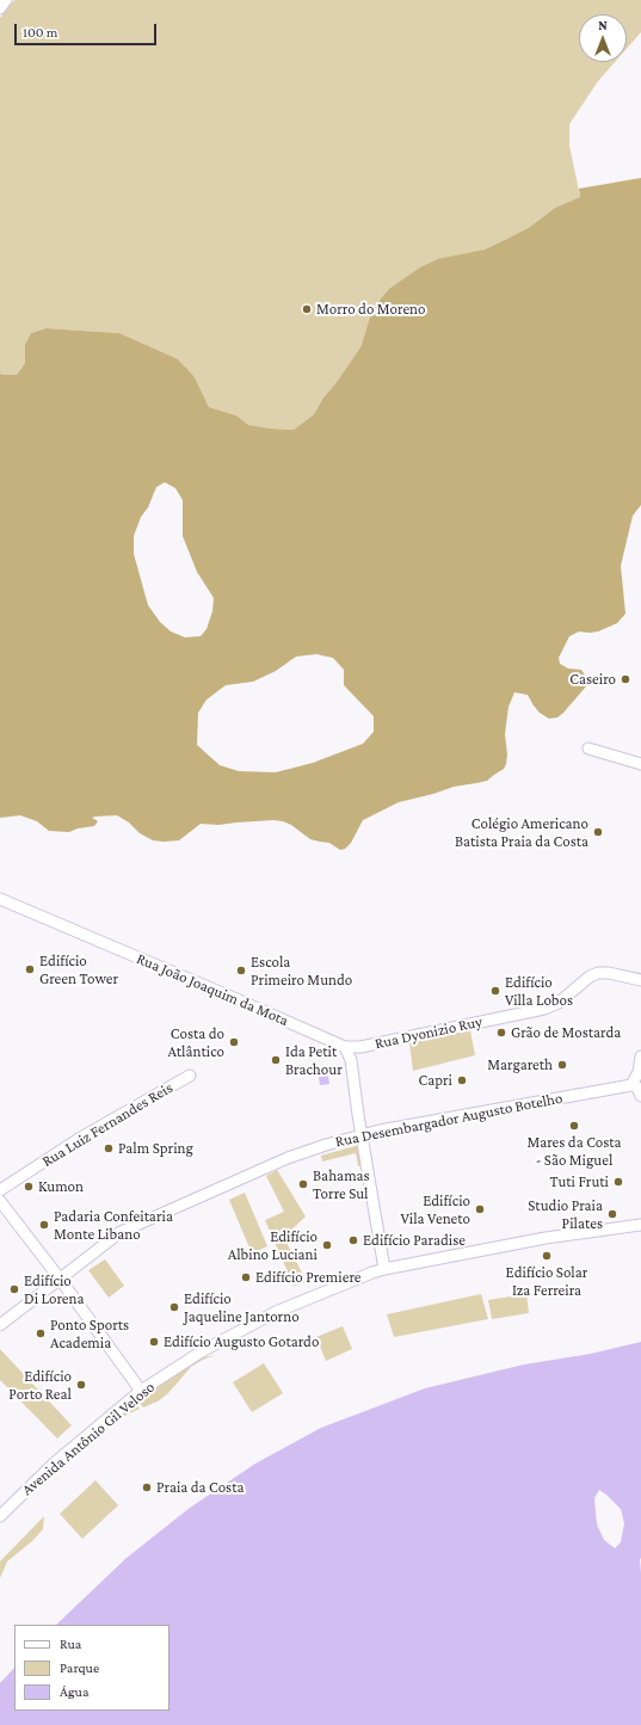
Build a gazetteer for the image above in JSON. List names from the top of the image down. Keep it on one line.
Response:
{"streets":{"street":["Rua João Joaquim da Mota","Rua Dyonizio Ruy","Rua Desembargador Augusto Botelho","Rua Luiz Fernandes Reis","Avenida Antônio Gil Veloso"]},"crossings":[["Rua João Joaquim da Mota","Rua Dyonizio Ruy"]],"places":["Morro do Moreno","Caseiro","Colégio Americano Batista Praia da Costa","Edifício Green Tower","Escola Primeiro Mundo","Edifício Villa Lobos","Grão de Mostarda","Costa do Atlântico","Ida Petit Brachour","Margareth","Capri","Mares da Costa - São Miguel","Palm Spring","Tuti Fruti","Bahamas Torre Sul","Kumon","Edifício Vila Veneto","Studio Praia Pilates","Padaria Confeitaria Monte Libano","Edifício Paradise","Edifício Albino Luciani","Edifício Solar Iza Ferreira","Edifício Premiere","Edifício Di Lorena","Edifício Jaqueline Jantorno","Ponto Sports Academia","Edifício Augusto Gotardo","Edifício Porto Real","Praia da Costa"],"legend":["Rua","Parque","Água"],"scale_bar":"100 m","north":"top"}
